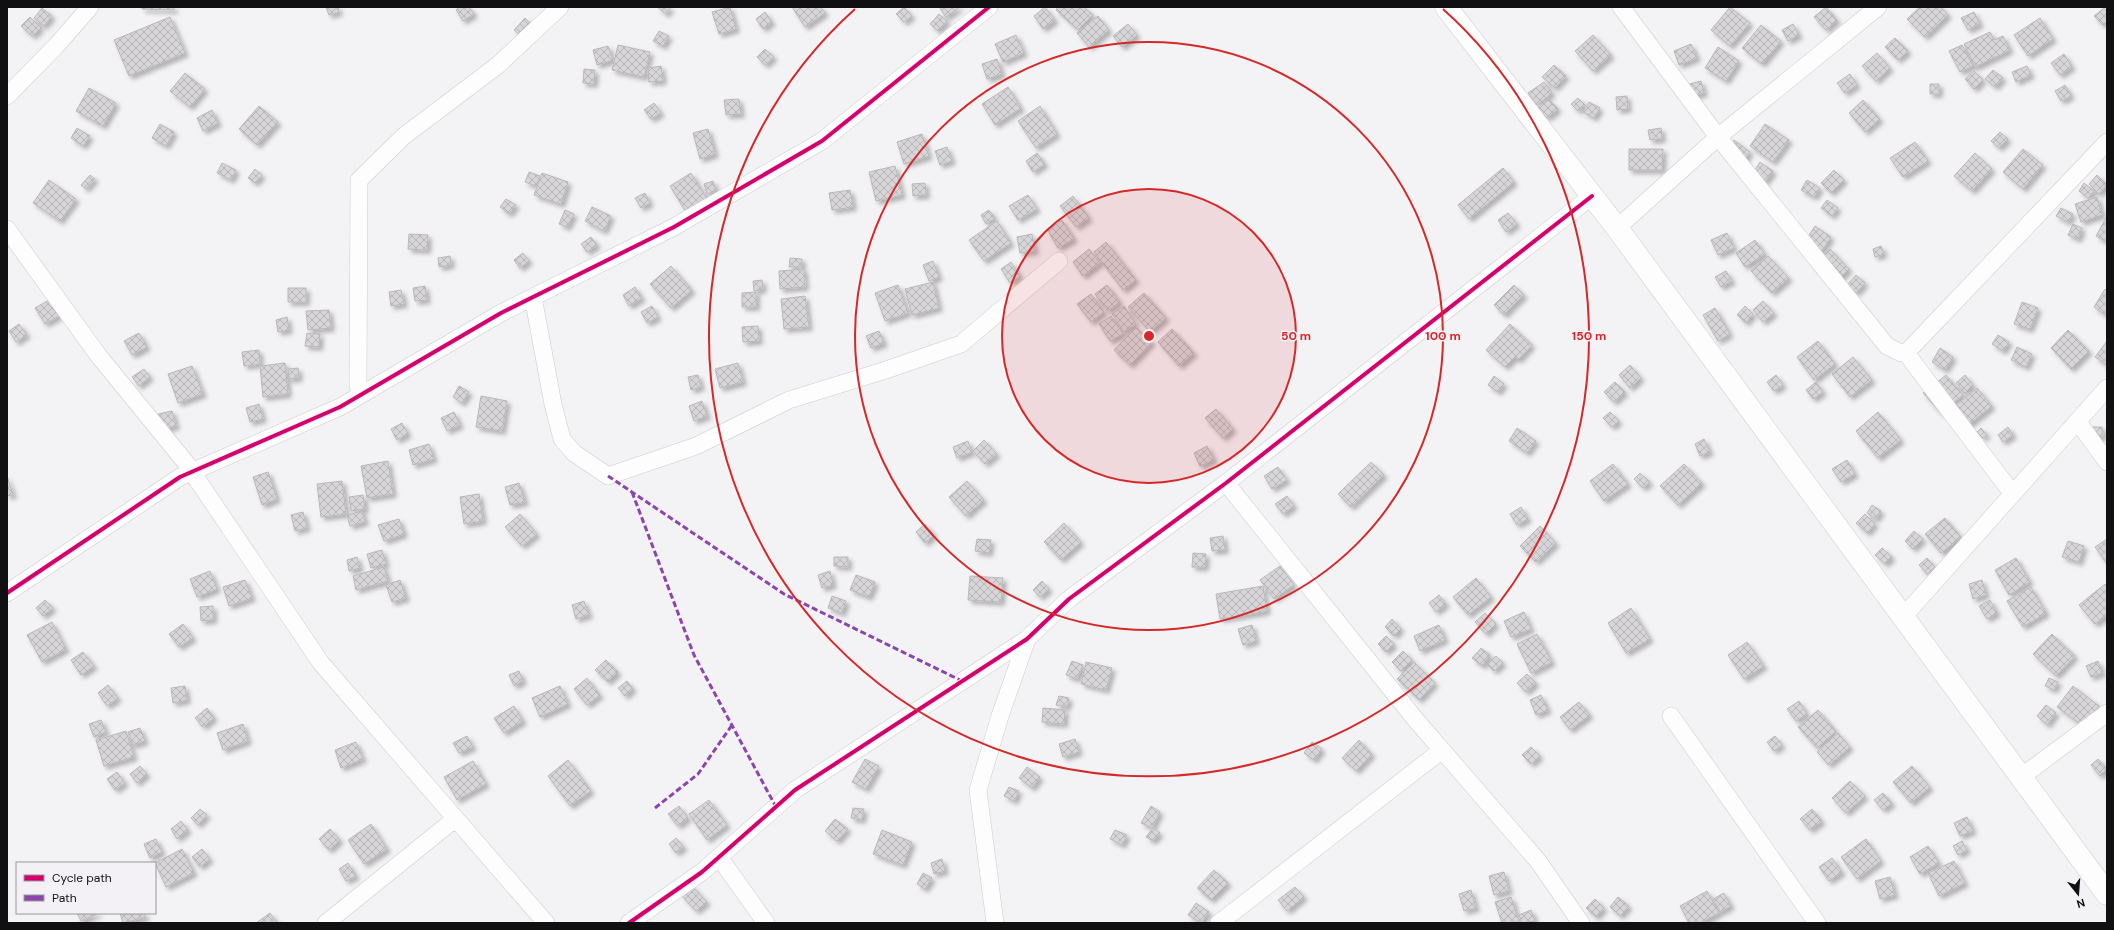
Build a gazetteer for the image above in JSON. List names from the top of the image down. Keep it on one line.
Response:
{"legend":["Cycle path","Path"],"north":"bottom","rings":["50 m","100 m","150 m"]}
